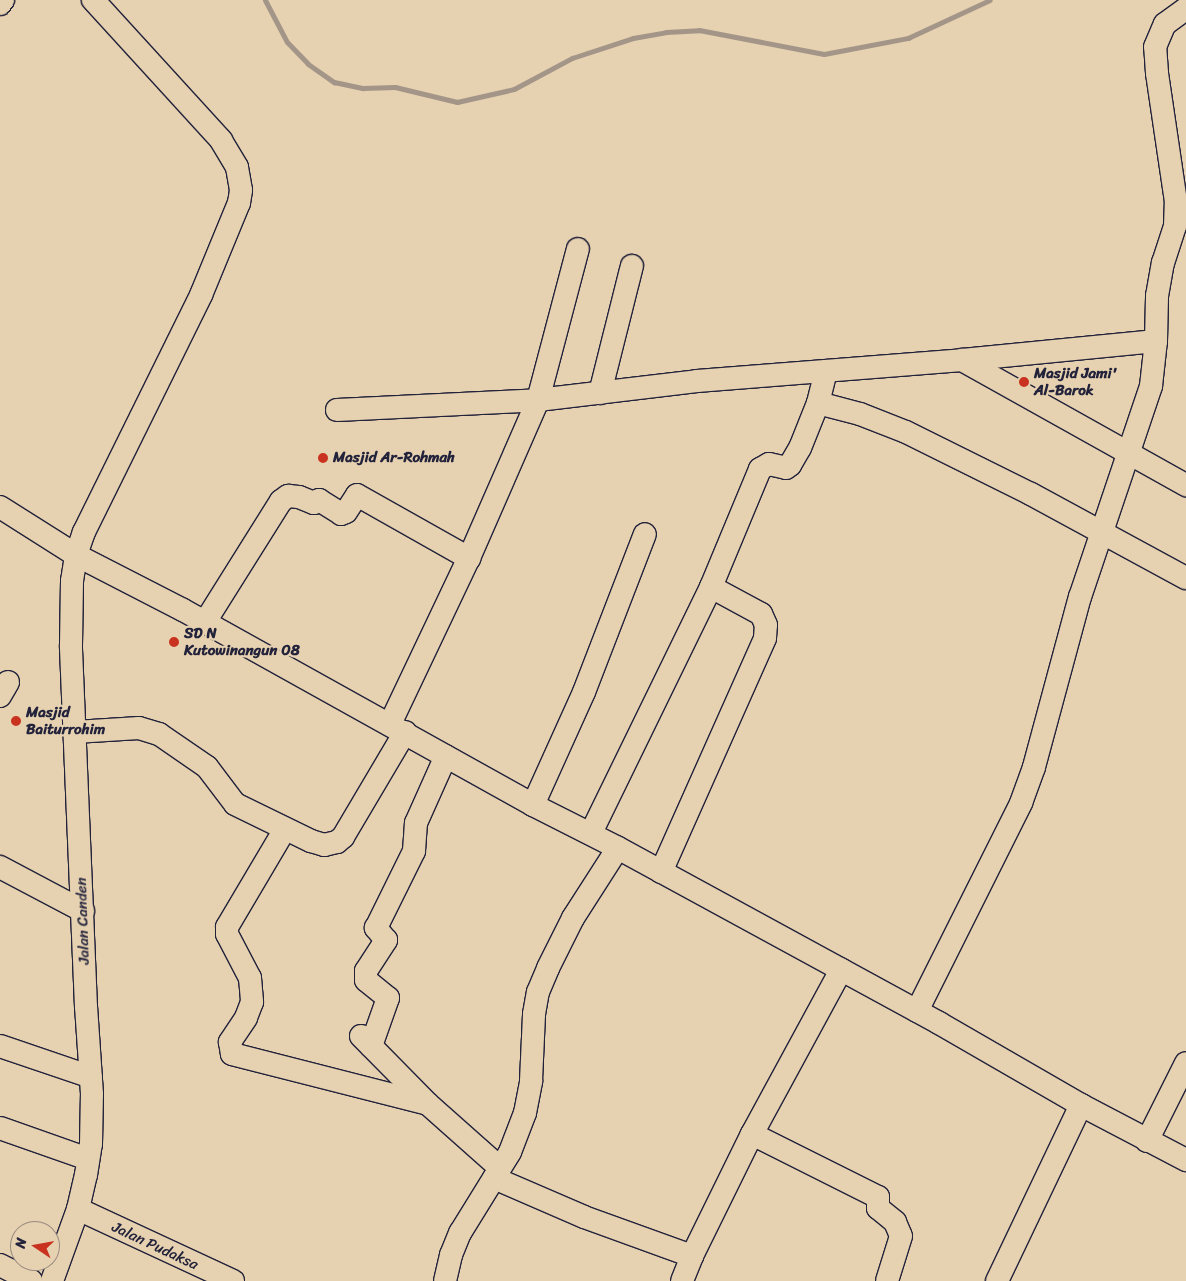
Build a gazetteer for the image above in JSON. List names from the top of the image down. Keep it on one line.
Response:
{"streets":{"street":["Jalan Canden","Jalan Pudaksa"]},"crossings":[["Jalan Canden","Jalan Pudaksa"]],"places":["Masjid Jami' Al-Barok","Masjid Ar-Rohmah","SD N Kutowinangun 08","Masjid Baiturrohim"],"north":"left"}
